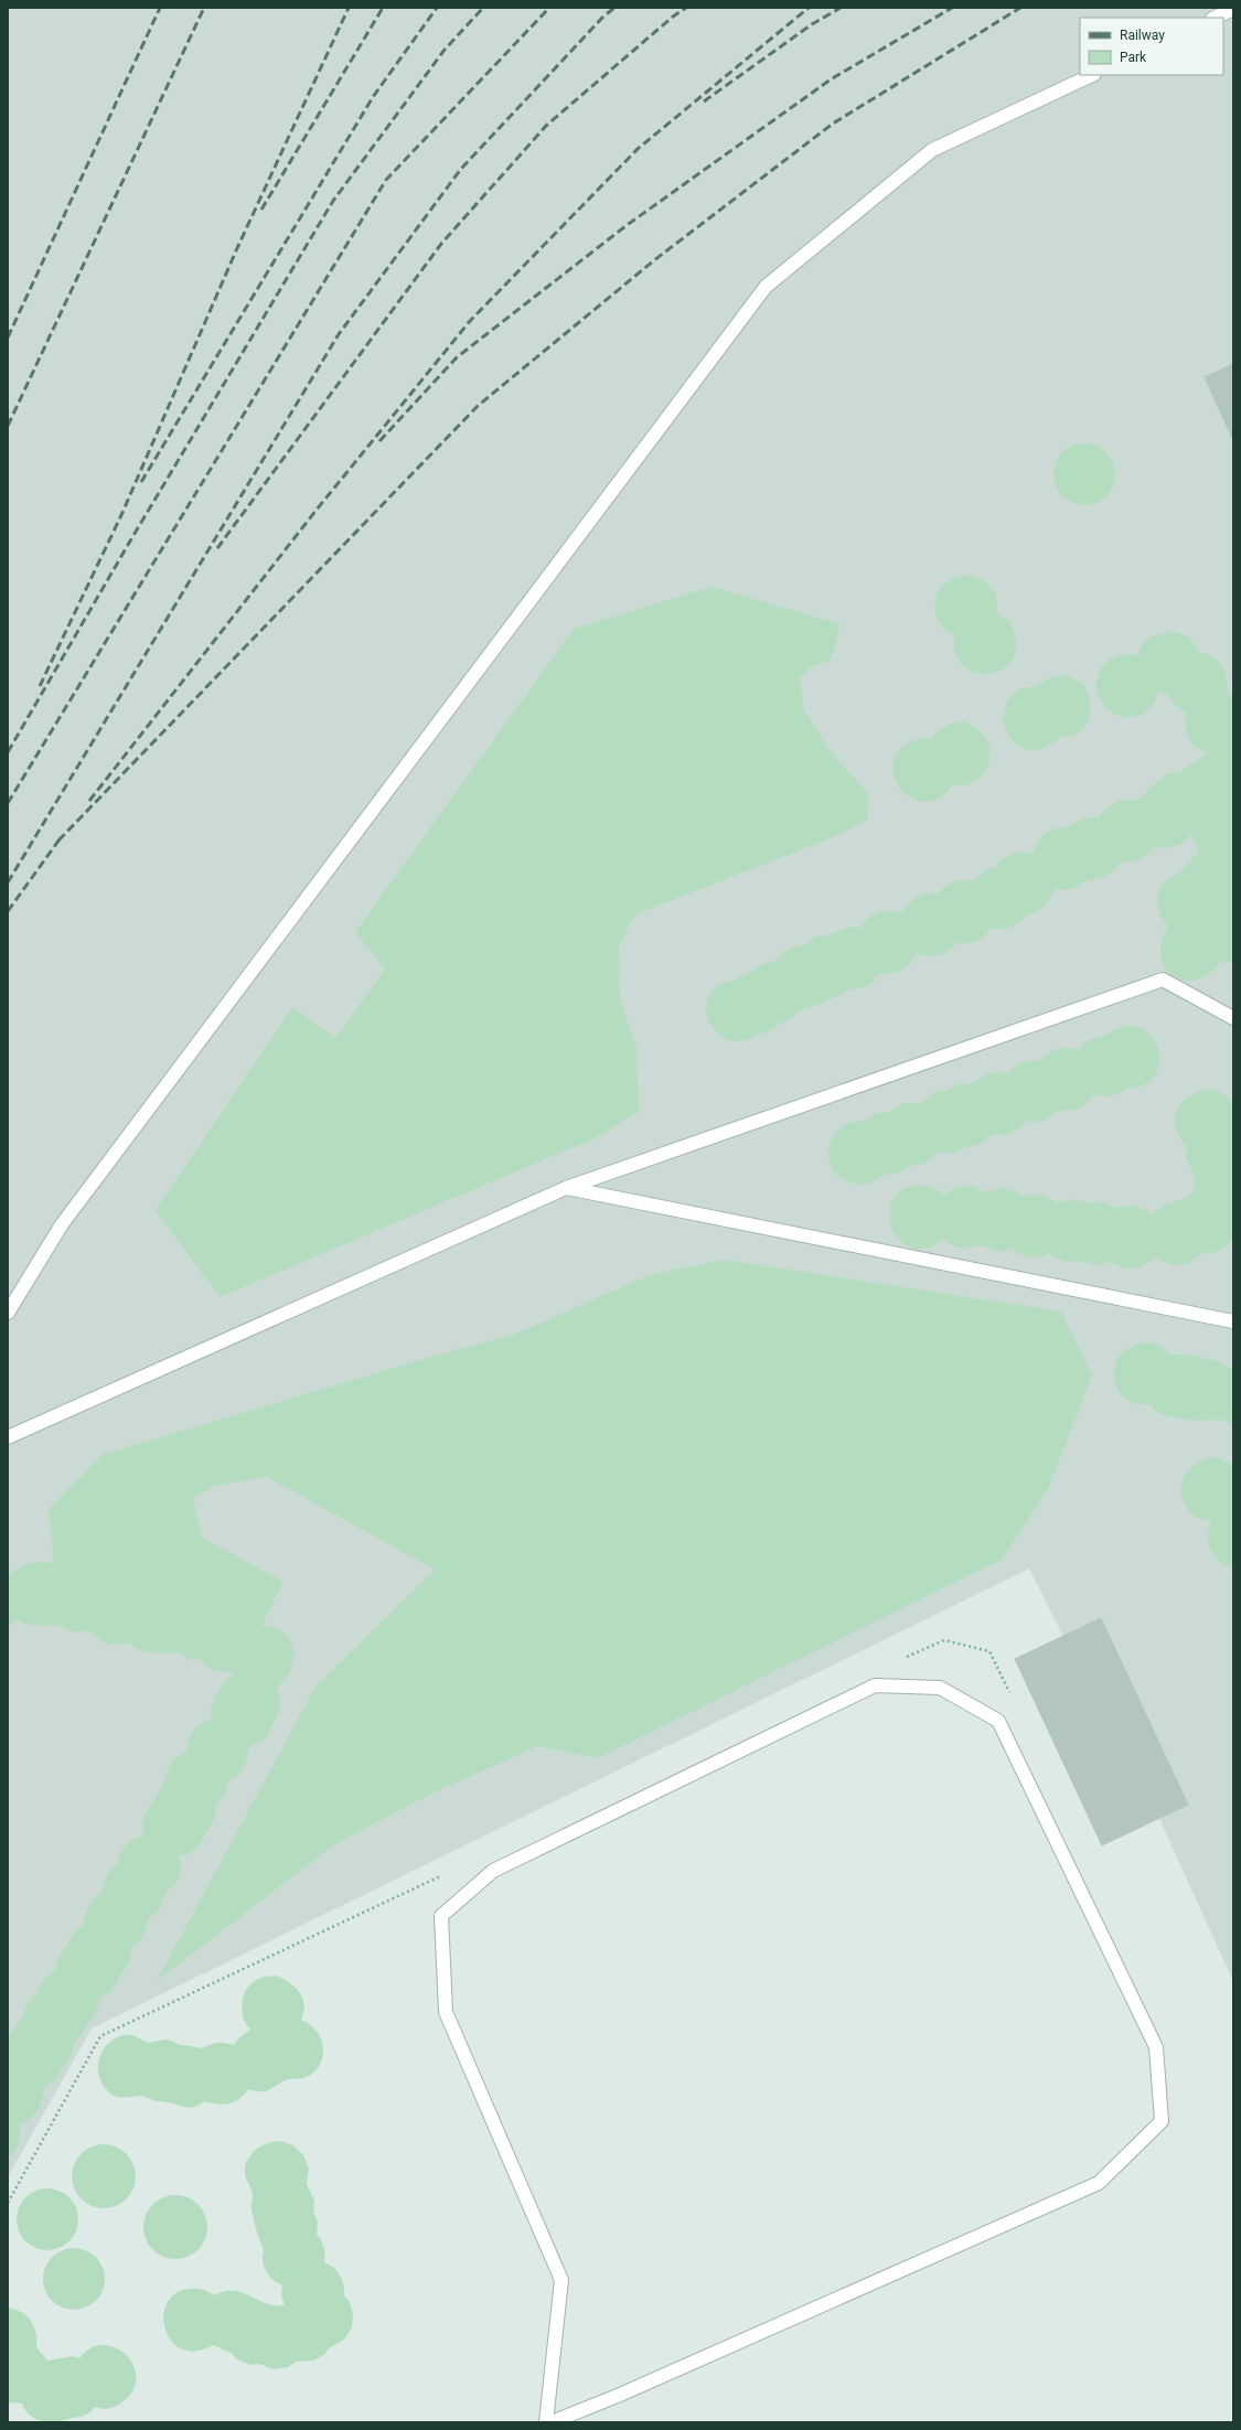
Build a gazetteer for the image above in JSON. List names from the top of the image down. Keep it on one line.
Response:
{"legend":["Railway","Park"]}
